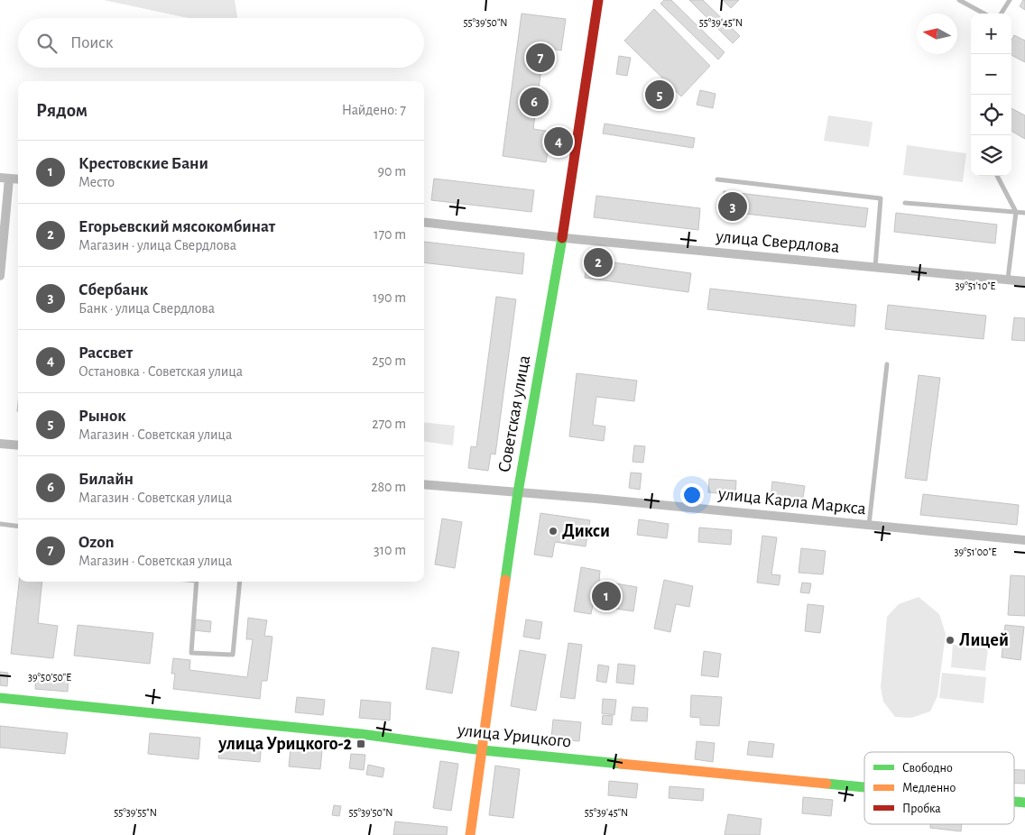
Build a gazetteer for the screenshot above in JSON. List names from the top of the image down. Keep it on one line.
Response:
{"streets":{"street":["улица Свердлова","Советская улица","улица Карла Маркса","улица Урицкого"]},"crossings":[["улица Свердлова","Советская улица"],["Советская улица","улица Карла Маркса"],["Советская улица","улица Урицкого"]],"places":{"other":["Дикси","Лицей"],"transit":["улица Урицкого-2"]},"legend":["Свободно","Медленно","Пробка"],"north":"left","page":{"map_buttons":["+","−"],"search":"Поиск","pins":["7","5","6","4","3","2","1"],"heading":["Рядом","Найдено: 7"],"list":[{"mark":"1","name":"Крестовские Бани","note":"Место","value":"90 m"},{"mark":"2","name":"Егорьевский мясокомбинат","note":"Магазин · улица Свердлова","value":"170 m"},{"mark":"3","name":"Сбербанк","note":"Банк · улица Свердлова","value":"190 m"},{"mark":"4","name":"Рассвет","note":"Остановка · Советская улица","value":"250 m"},{"mark":"5","name":"Рынок","note":"Магазин · Советская улица","value":"270 m"},{"mark":"6","name":"Билайн","note":"Магазин · Советская улица","value":"280 m"},{"mark":"7","name":"Ozon","note":"Магазин · Советская улица","value":"310 m"}]},"coordinates":["55°39'50\"N","55°39'45\"N","39°51'10\"E","39°51'00\"E","39°50'50\"E","55°39'55\"N"]}
